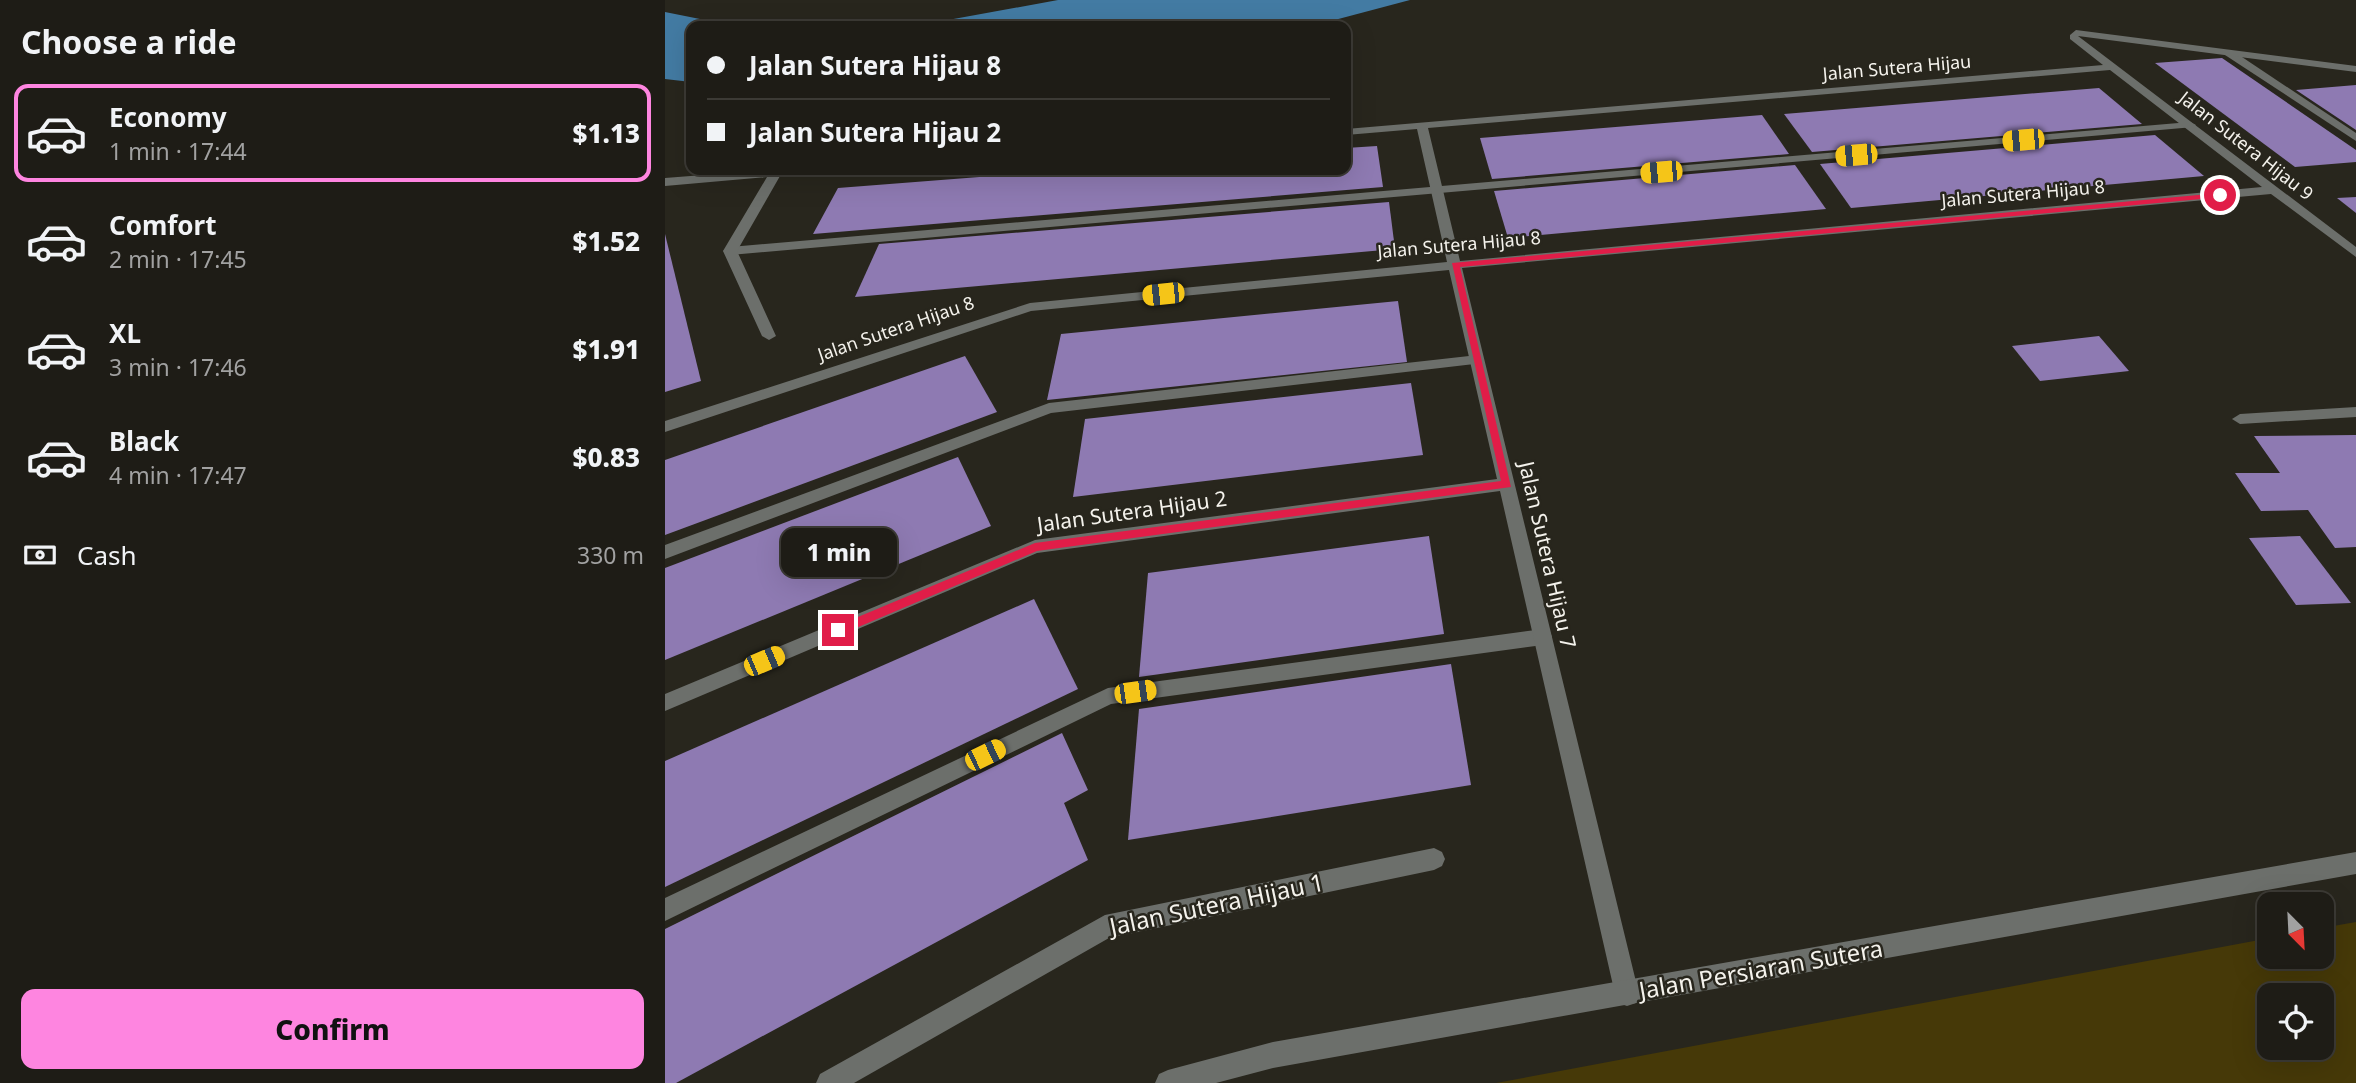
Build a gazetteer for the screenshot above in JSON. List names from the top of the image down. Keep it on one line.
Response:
{"streets":{"street":["Jalan Sutera Hijau","Jalan Sutera Hijau 9","Jalan Sutera Hijau 8","Jalan Sutera Hijau 2","Jalan Sutera Hijau 7","Jalan Sutera Hijau 1","Jalan Persiaran Sutera"]},"crossings":[["Jalan Sutera Hijau","Jalan Sutera Hijau 9"],["Jalan Sutera Hijau","Jalan Sutera Hijau 7"],["Jalan Sutera Hijau 9","Jalan Sutera Hijau 8"],["Jalan Sutera Hijau 8","Jalan Sutera Hijau 7"],["Jalan Sutera Hijau 2","Jalan Sutera Hijau 7"],["Jalan Sutera Hijau 7","Jalan Persiaran Sutera"]],"north":"bottom right","page":{"heading":"Choose a ride","banner":["Jalan Sutera Hijau 8","Jalan Sutera Hijau 2"],"list":[{"name":"Economy","note":"1 min · 17:44","value":"$1.13"},{"name":"Comfort","note":"2 min · 17:45","value":"$1.52"},{"name":"XL","note":"3 min · 17:46","value":"$1.91"},{"name":"Black","note":"4 min · 17:47","value":"$0.83"}],"pay":["Cash","330 m"],"bubble":"1 min","buttons":"Confirm"}}
